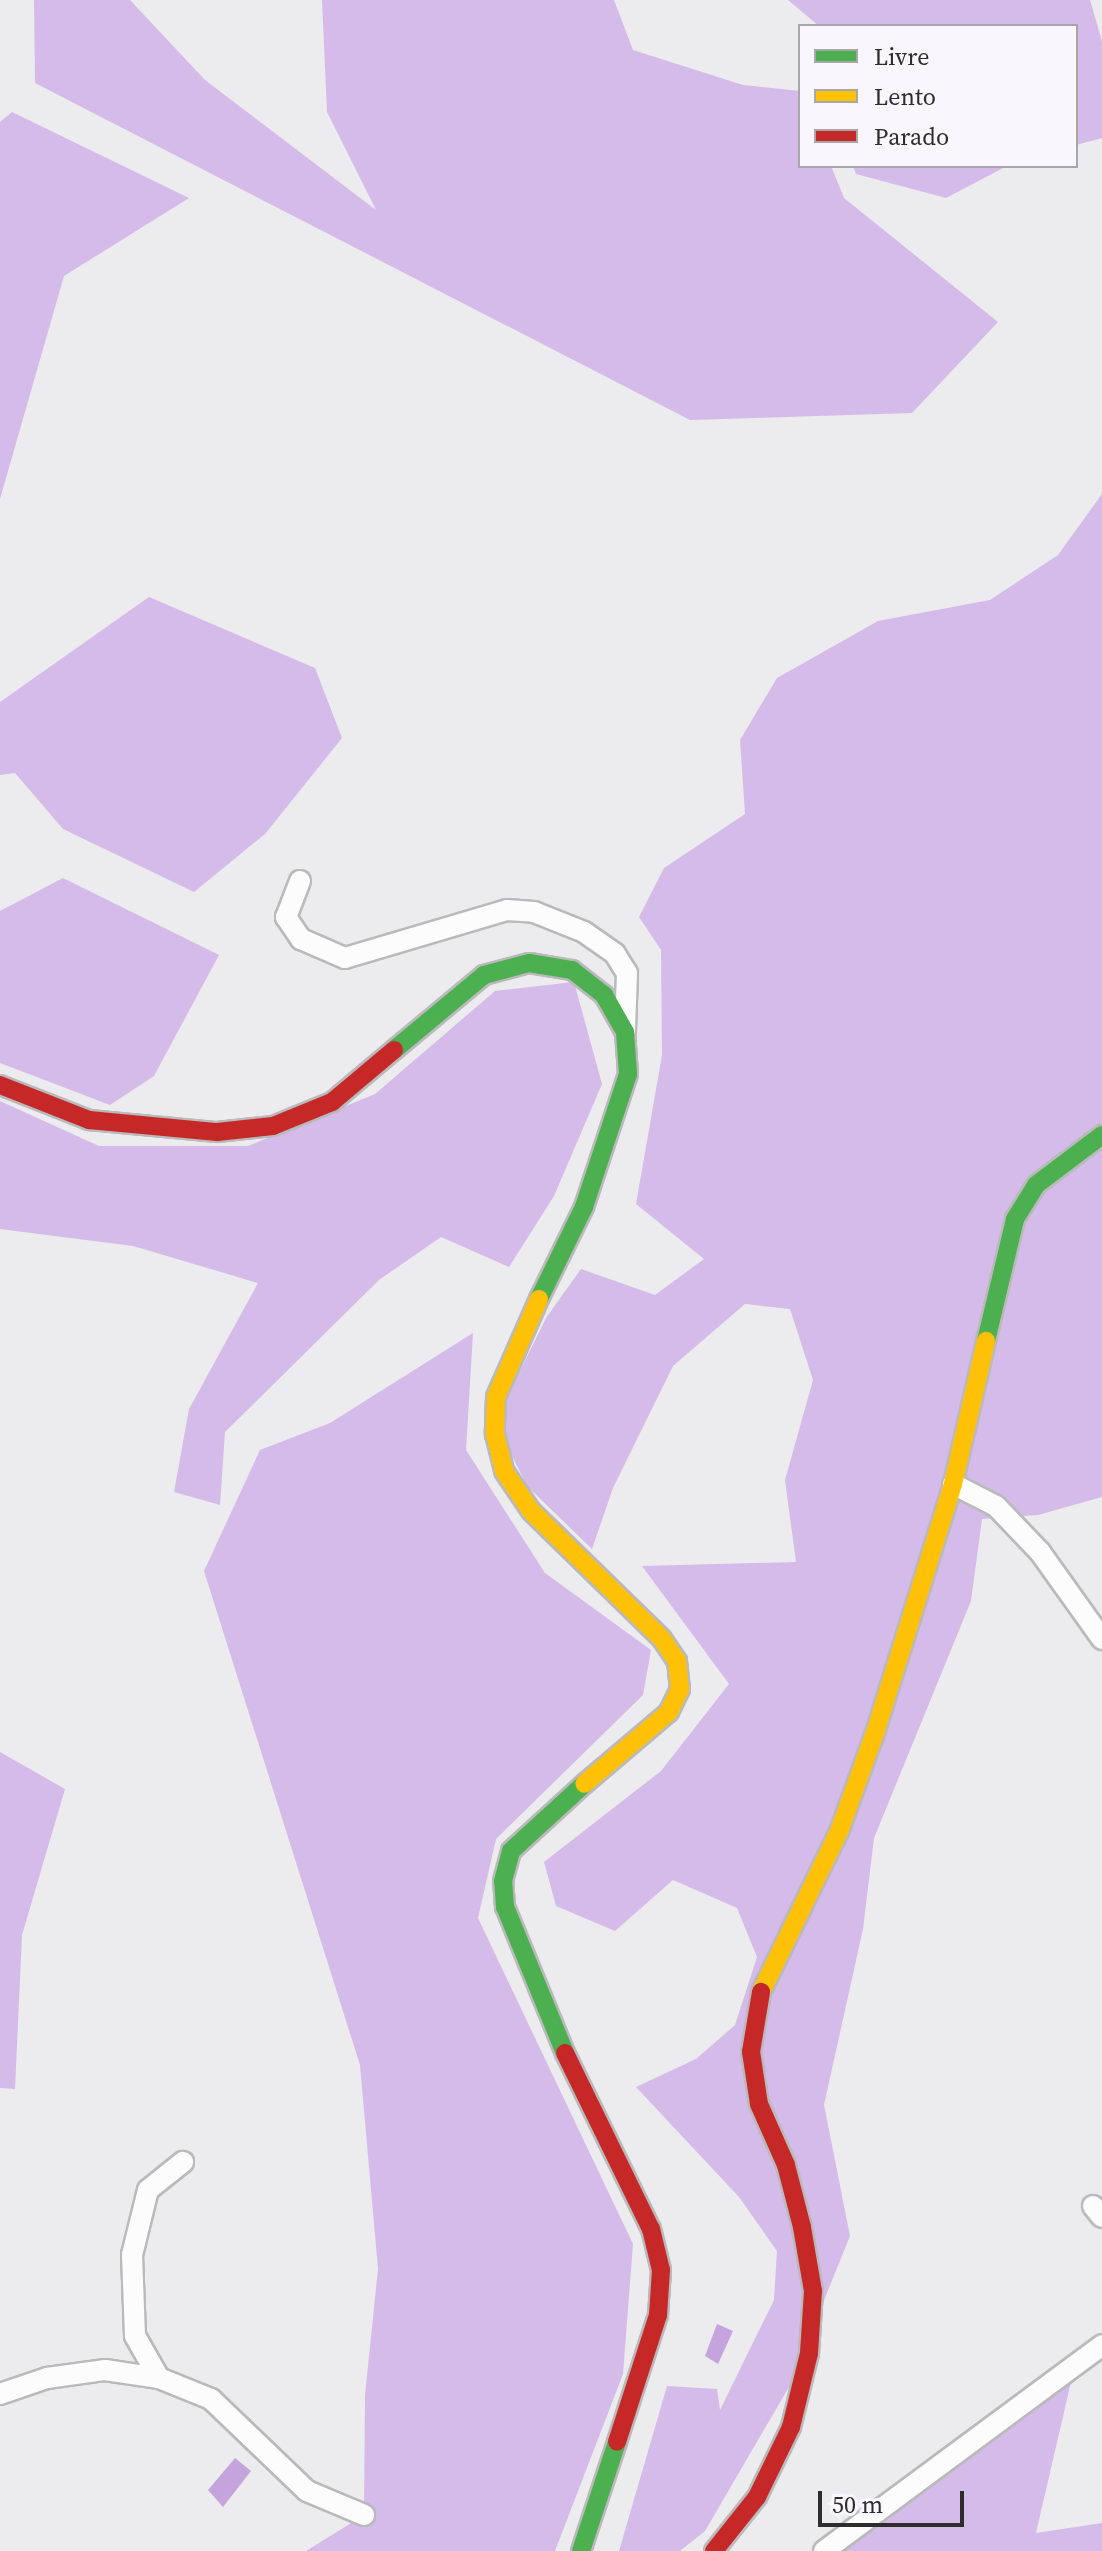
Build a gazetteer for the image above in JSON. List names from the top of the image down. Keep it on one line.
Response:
{"legend":["Livre","Lento","Parado"],"scale_bar":"50 m"}
